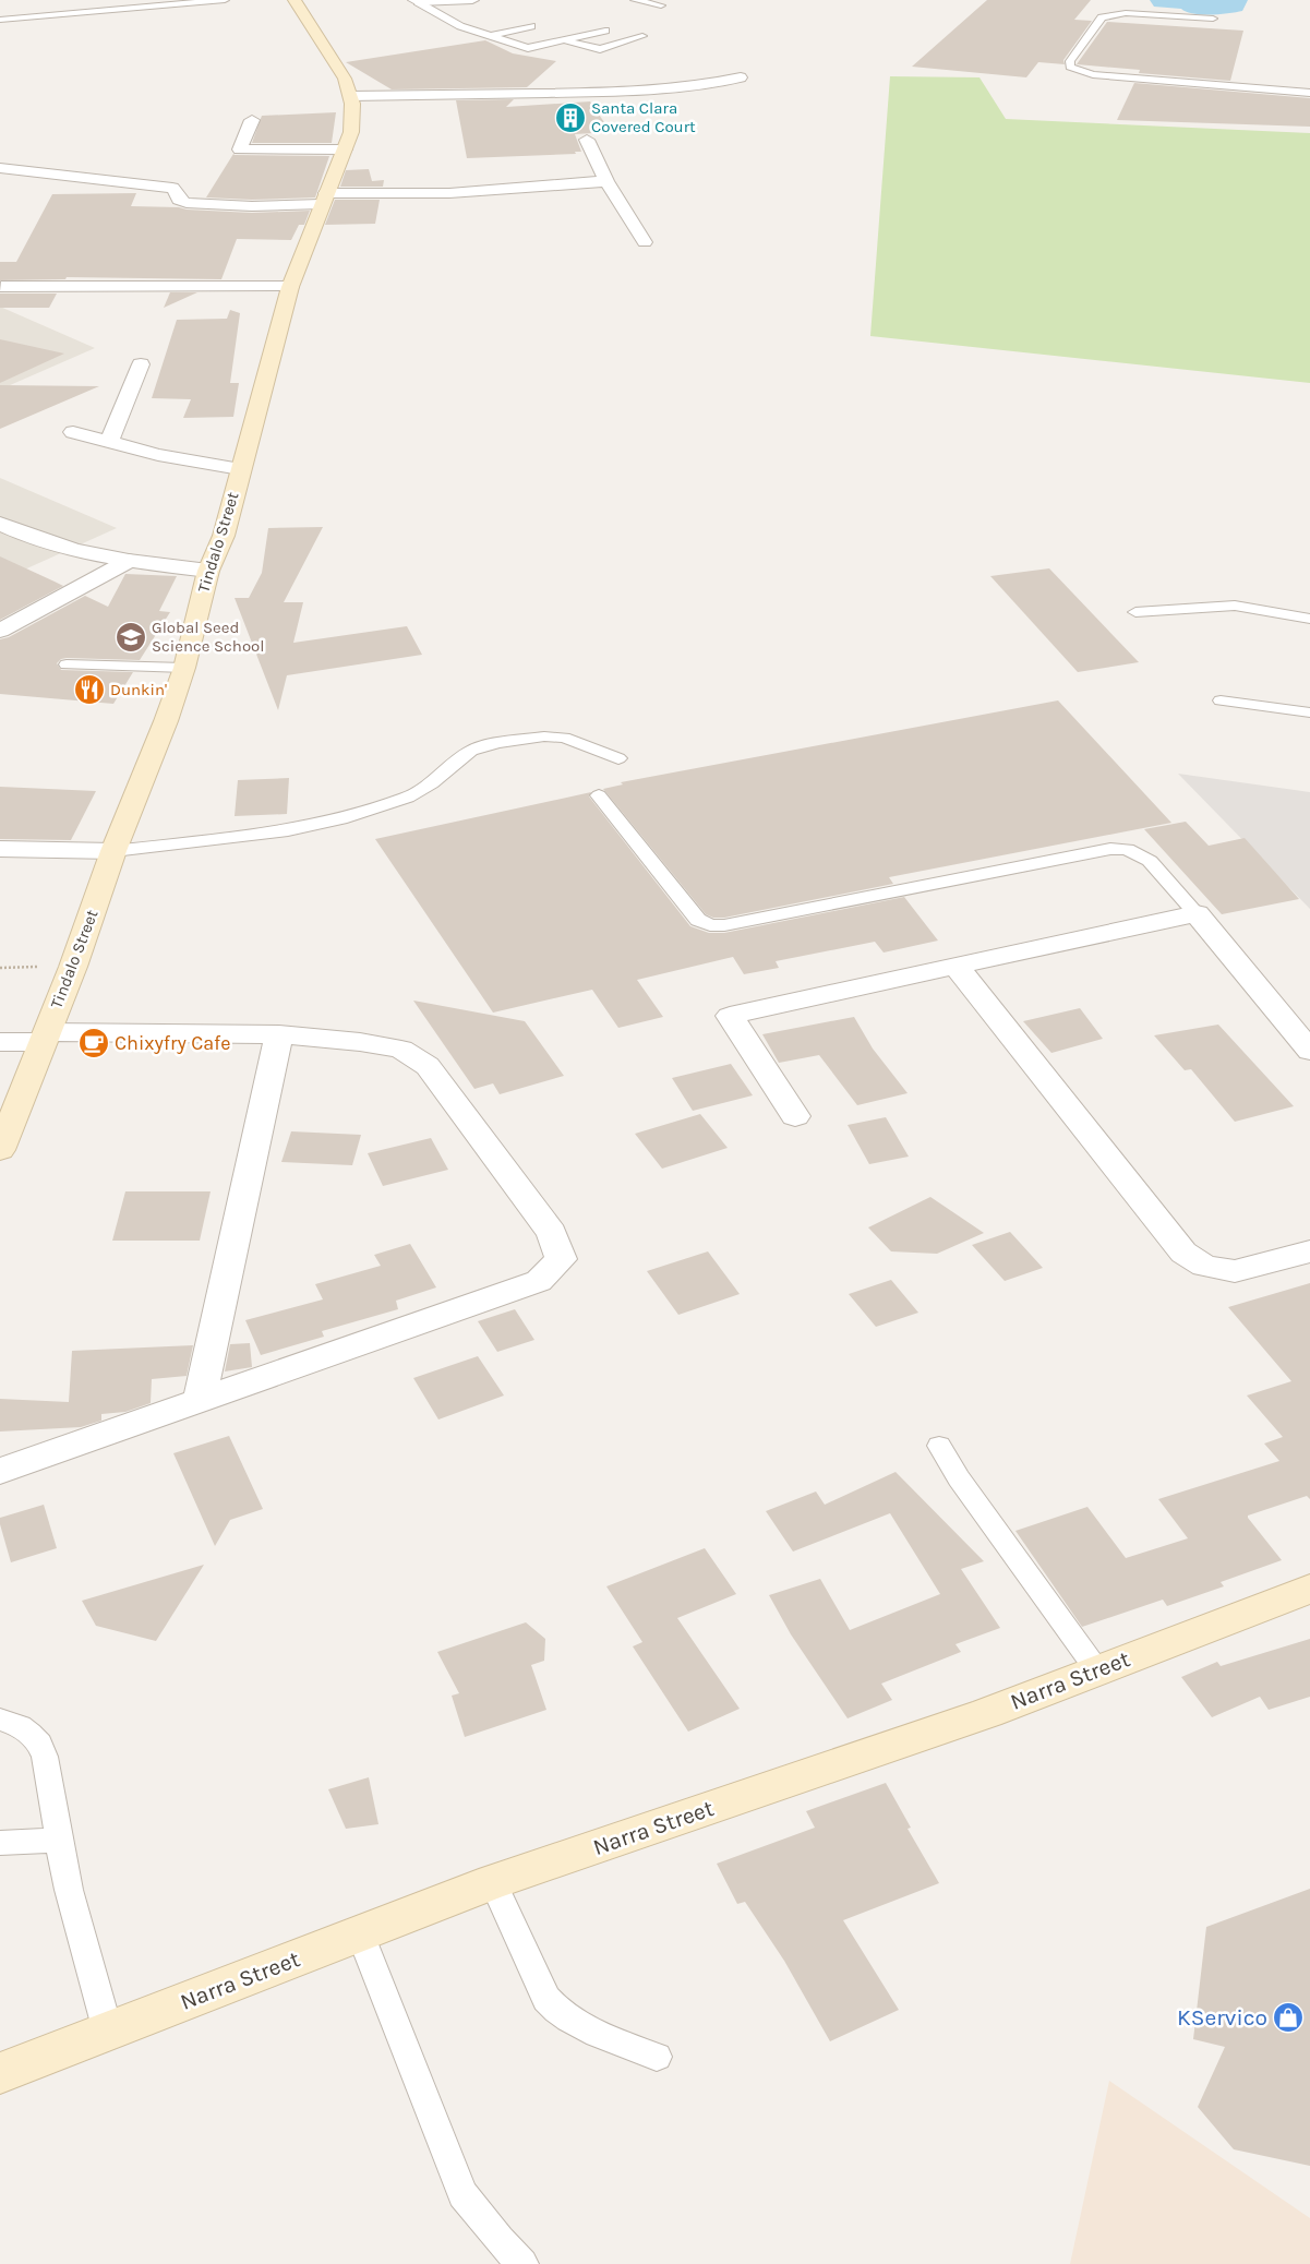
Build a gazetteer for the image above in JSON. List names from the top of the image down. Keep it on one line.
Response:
{"streets":{"main road":["Tindalo Street","Narra Street"]},"places":{"building":["Santa Clara Covered Court"],"school or university":["Global Seed Science School"],"restaurant":["Dunkin'"],"cafe":["Chixyfry Cafe"],"shop":["KServico"]}}
